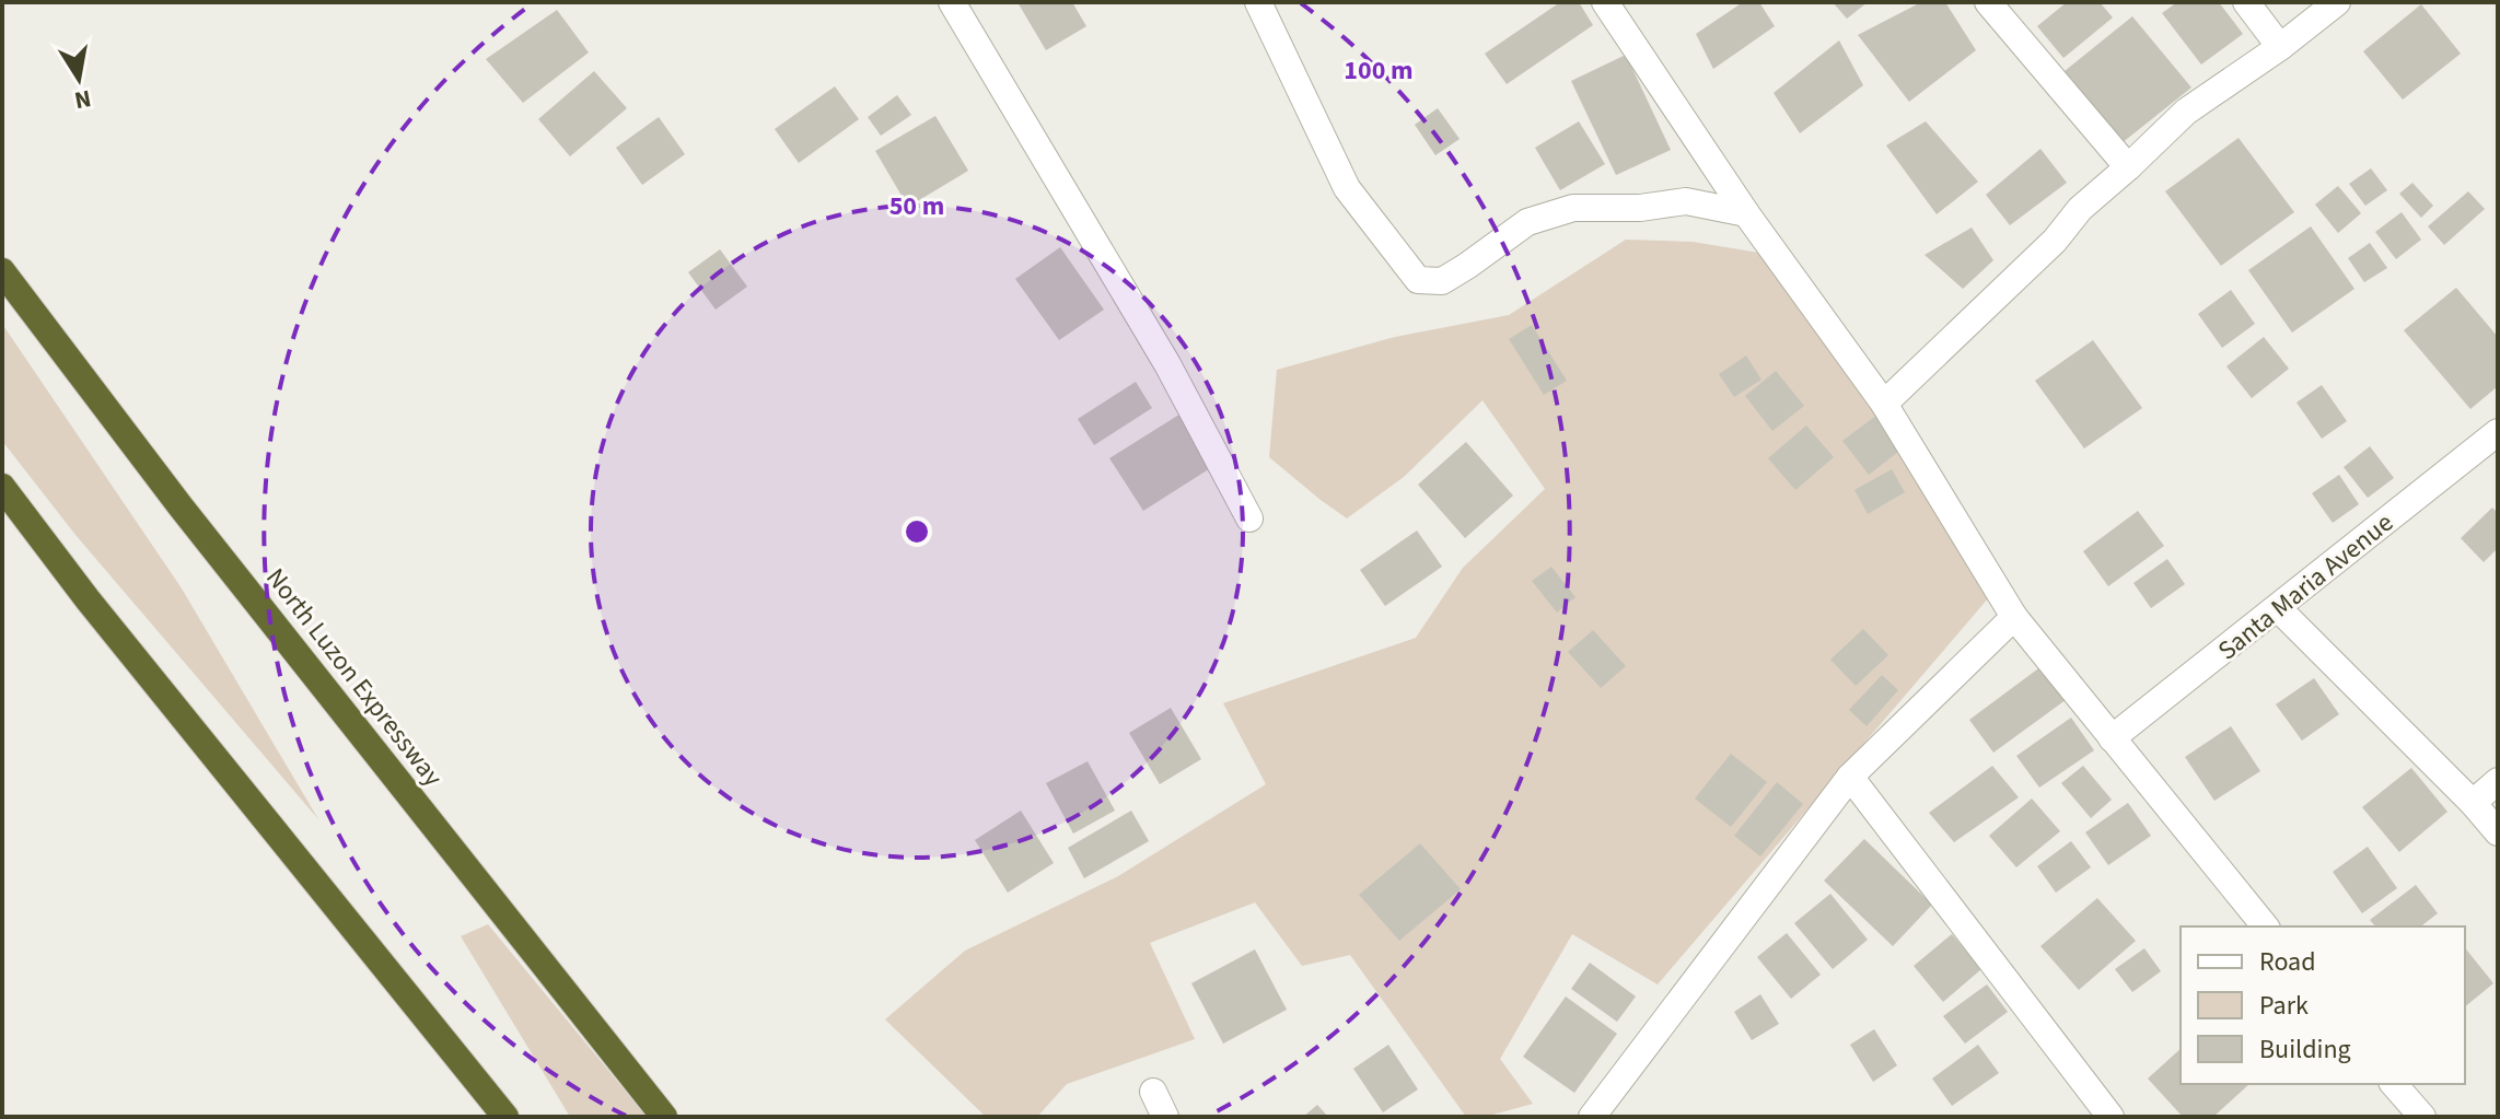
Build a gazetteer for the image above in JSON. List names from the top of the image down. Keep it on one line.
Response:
{"streets":{"highway":["North Luzon Expressway"],"street":["Santa Maria Avenue"]},"legend":["Road","Park","Building"],"north":"bottom","rings":["100 m","50 m"]}
